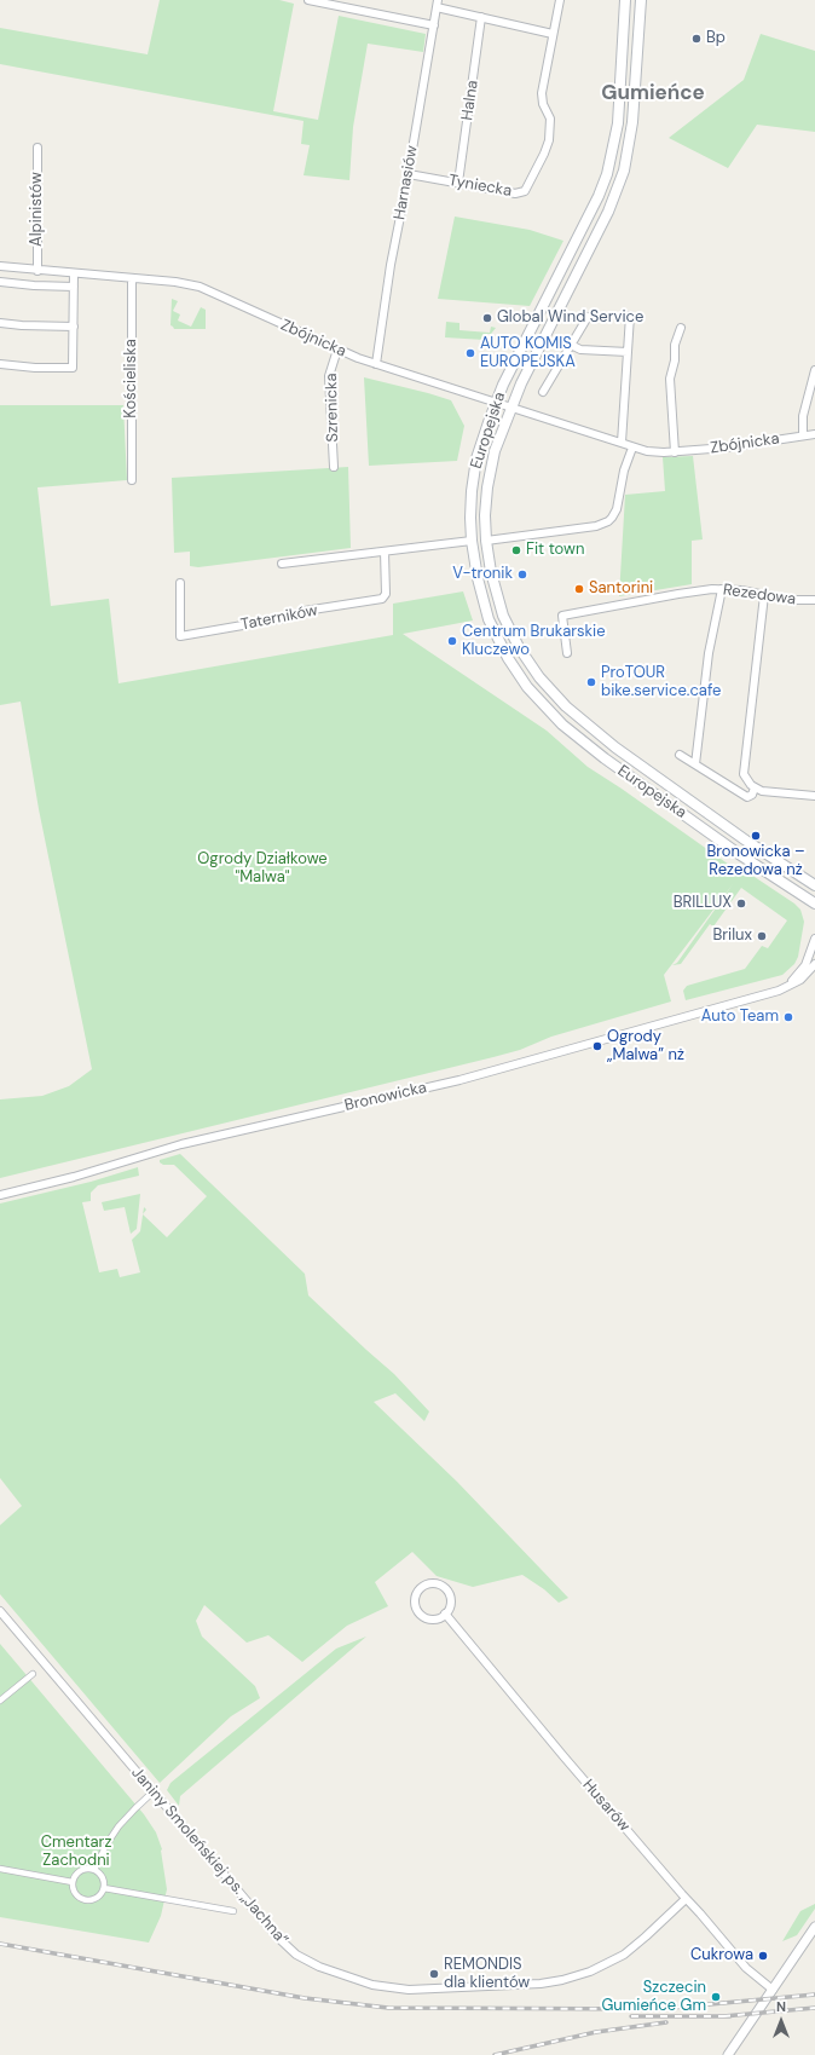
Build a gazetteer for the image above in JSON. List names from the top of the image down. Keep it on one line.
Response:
{"streets":{"main road":["Europejska"],"street":["Halna","Harnasiów","Tyniecka","Alpinistów","Zbójnicka","Kościeliska","Szrenicka","Rezedowa","Taterników","Bronowicka","Husarów","Janiny Smoleńskiej ps. „Jachna”"]},"crossings":[["Halna","Tyniecka"],["Harnasiów","Tyniecka"],["Harnasiów","Zbójnicka"],["Alpinistów","Zbójnicka"],["Zbójnicka","Kościeliska"],["Zbójnicka","Szrenicka"],["Zbójnicka","Europejska"],["Husarów","Janiny Smoleńskiej ps. „Jachna”"]],"districts":["Gumieńce"],"parks":["Ogrody Działkowe \"Malwa\"","Cmentarz Zachodni"],"places":["Bp","Global Wind Service","AUTO KOMIS EUROPEJSKA","Fit town","V-tronik","Santorini","Centrum Brukarskie Kluczewo","ProTOUR bike.service.cafe","Bronowicka – Rezedowa nż","BRILLUX","Brilux","Auto Team","Ogrody „Malwa” nż","Cukrowa","REMONDIS dla klientów","Szczecin Gumieńce Gm"],"north":"top"}
